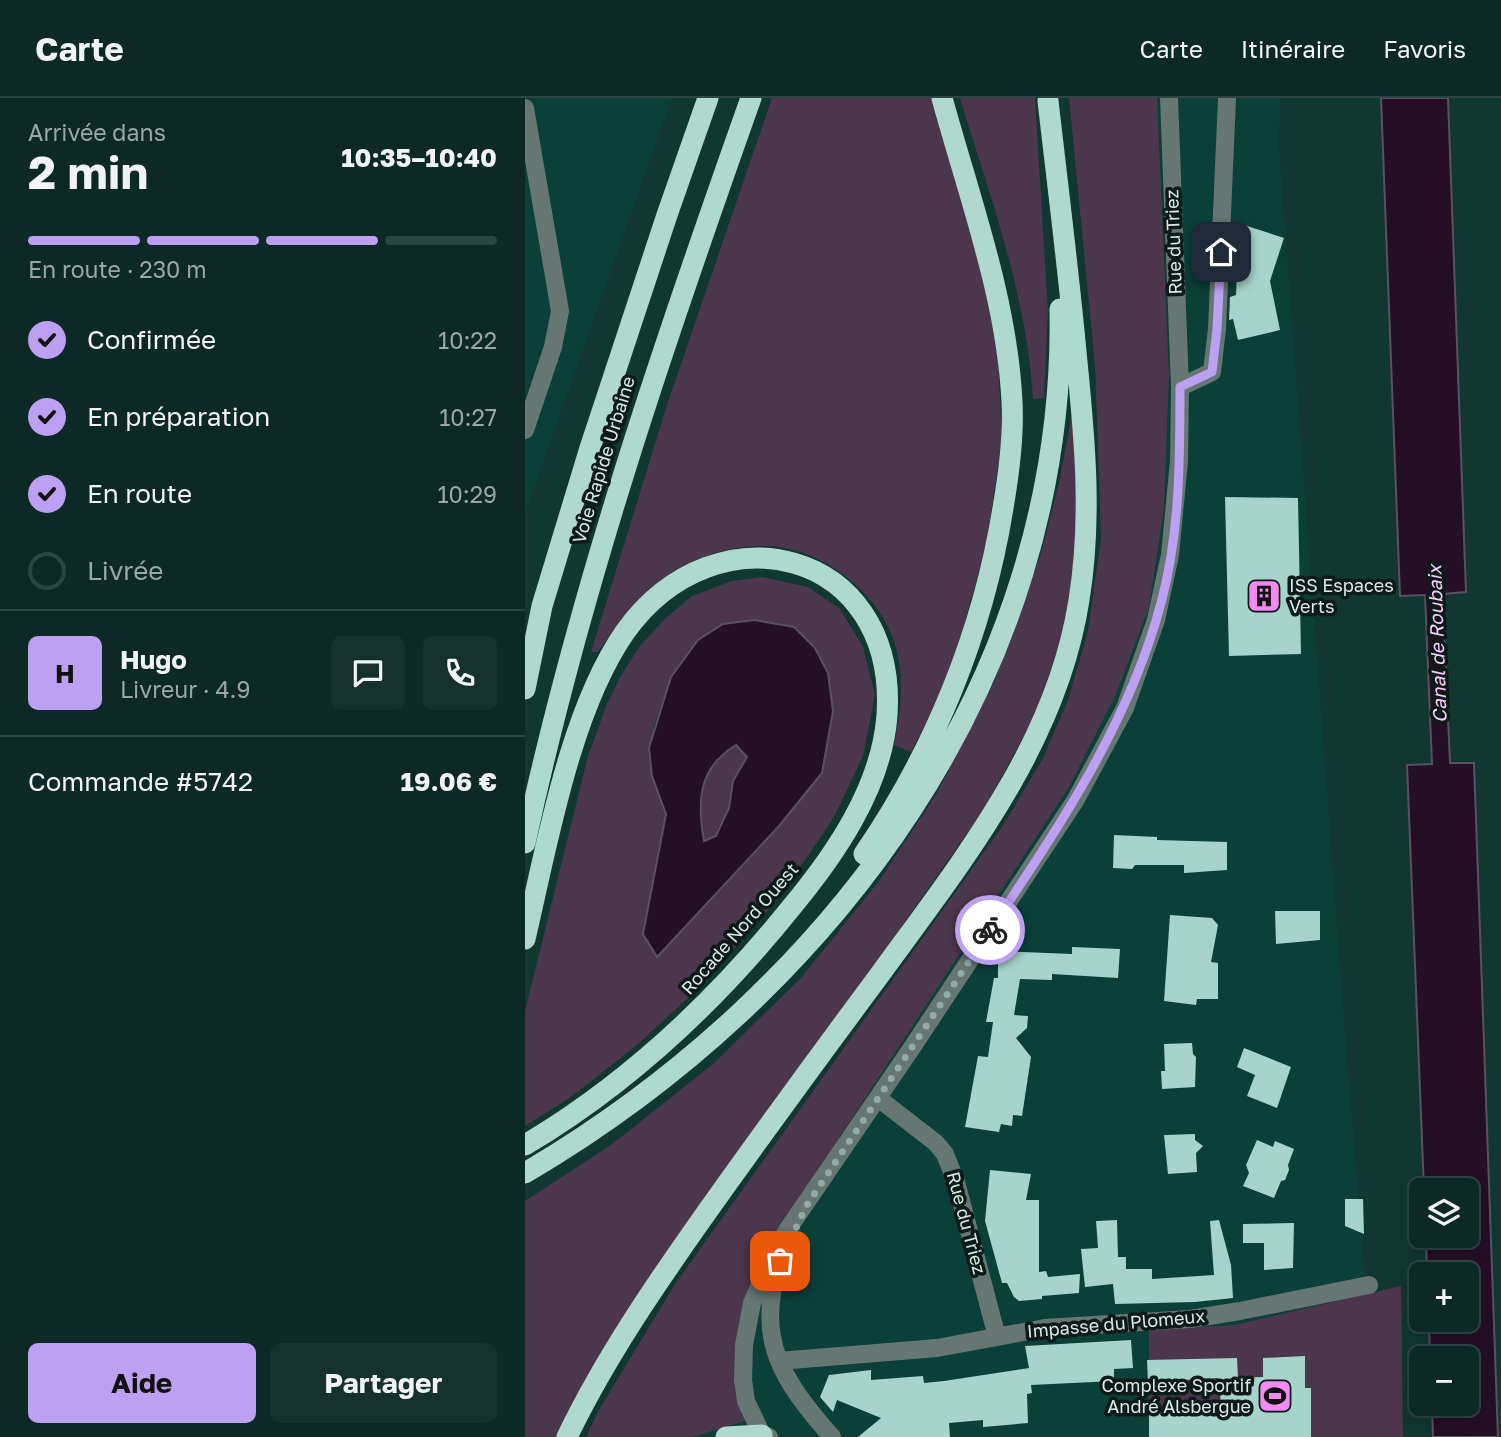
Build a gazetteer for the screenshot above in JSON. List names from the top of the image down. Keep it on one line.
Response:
{"streets":{"highway":["Voie Rapide Urbaine","Rocade Nord Ouest"],"street":["Rue du Triez","Impasse du Plomeux"]},"crossings":[["Rue du Triez","Impasse du Plomeux"]],"water":["Canal de Roubaix"],"places":{"building":["ISS Espaces Verts"],"sports":["Complexe Sportif André Alsbergue"]},"page":{"header":"Carte","nav":["Carte","Itinéraire","Favoris"],"heading":["2 min","Arrivée dans","10:35–10:40"],"panel":["Hugo","Livreur · 4.9","Commande #5742","19.06 €"],"bar":"En route · 230 m","list":[["Confirmée","10:22"],["En préparation","10:27"],["En route","10:29"],"Livrée"],"round":"H","map_buttons":["+","−"],"buttons":["Aide","Partager"]}}
